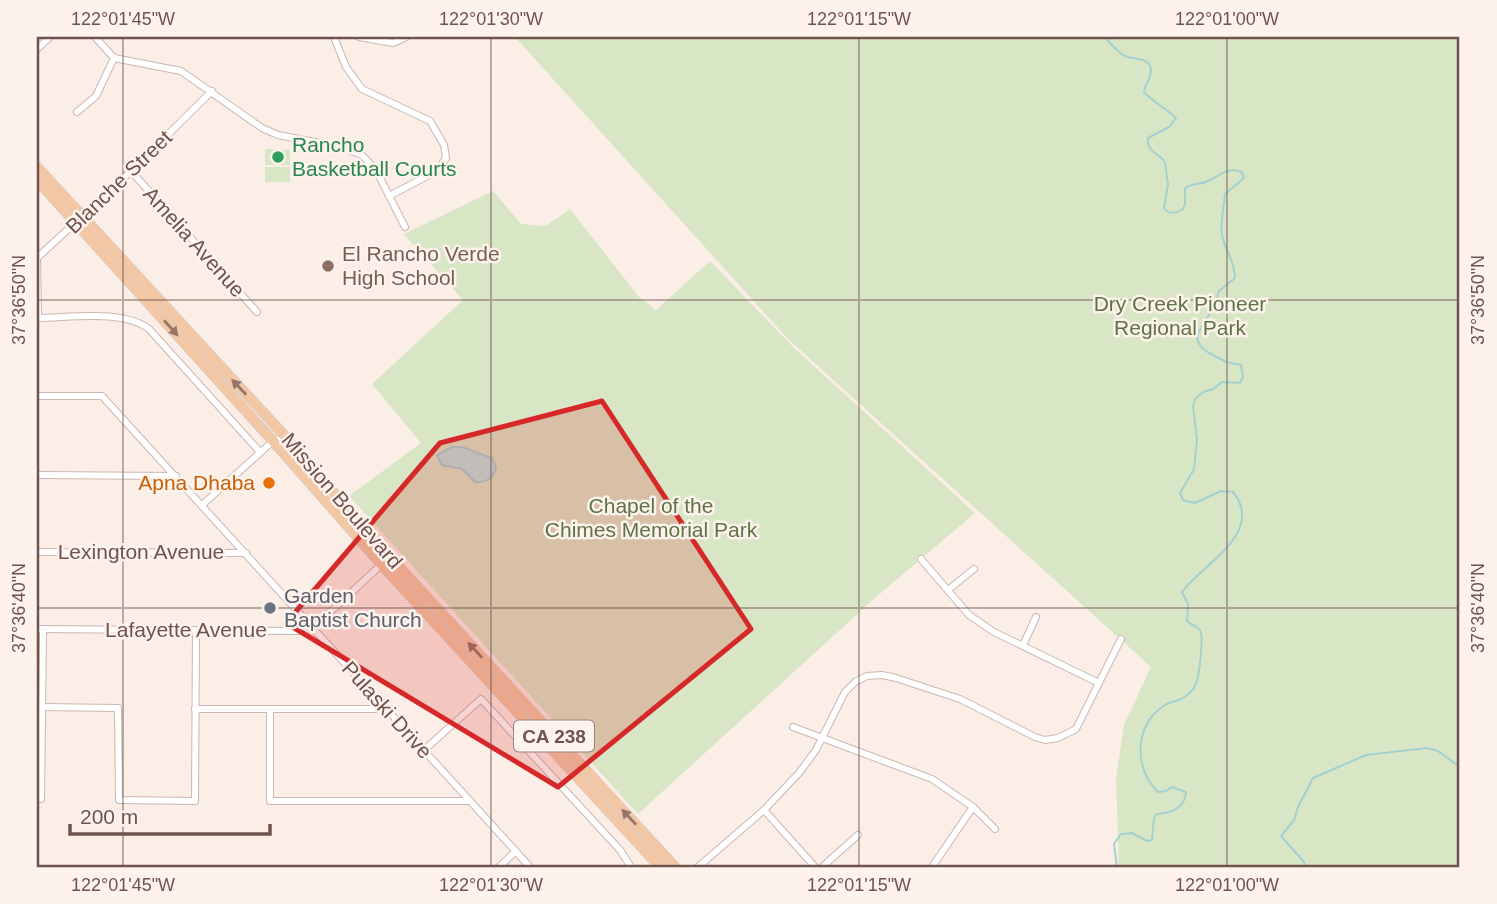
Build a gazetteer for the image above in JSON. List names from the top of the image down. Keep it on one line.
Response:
{"streets":{"main road":["Mission Boulevard","CA 238"],"street":["Blanche Street","Amelia Avenue","Lexington Avenue","Lafayette Avenue","Pulaski Drive"]},"crossings":[["Blanche Street","Amelia Avenue"],["Blanche Street","Mission Boulevard"],["Lexington Avenue","Pulaski Drive"],["Lafayette Avenue","Pulaski Drive"]],"parks":["Dry Creek Pioneer Regional Park","Chapel of the Chimes Memorial Park"],"places":["Rancho Basketball Courts","El Rancho Verde High School","Apna Dhaba","Garden Baptist Church"],"scale_bar":"200 m","coordinates":["122°01'45\"W","122°01'30\"W","122°01'15\"W","122°01'00\"W","37°36'50\"N","37°36'40\"N"]}
